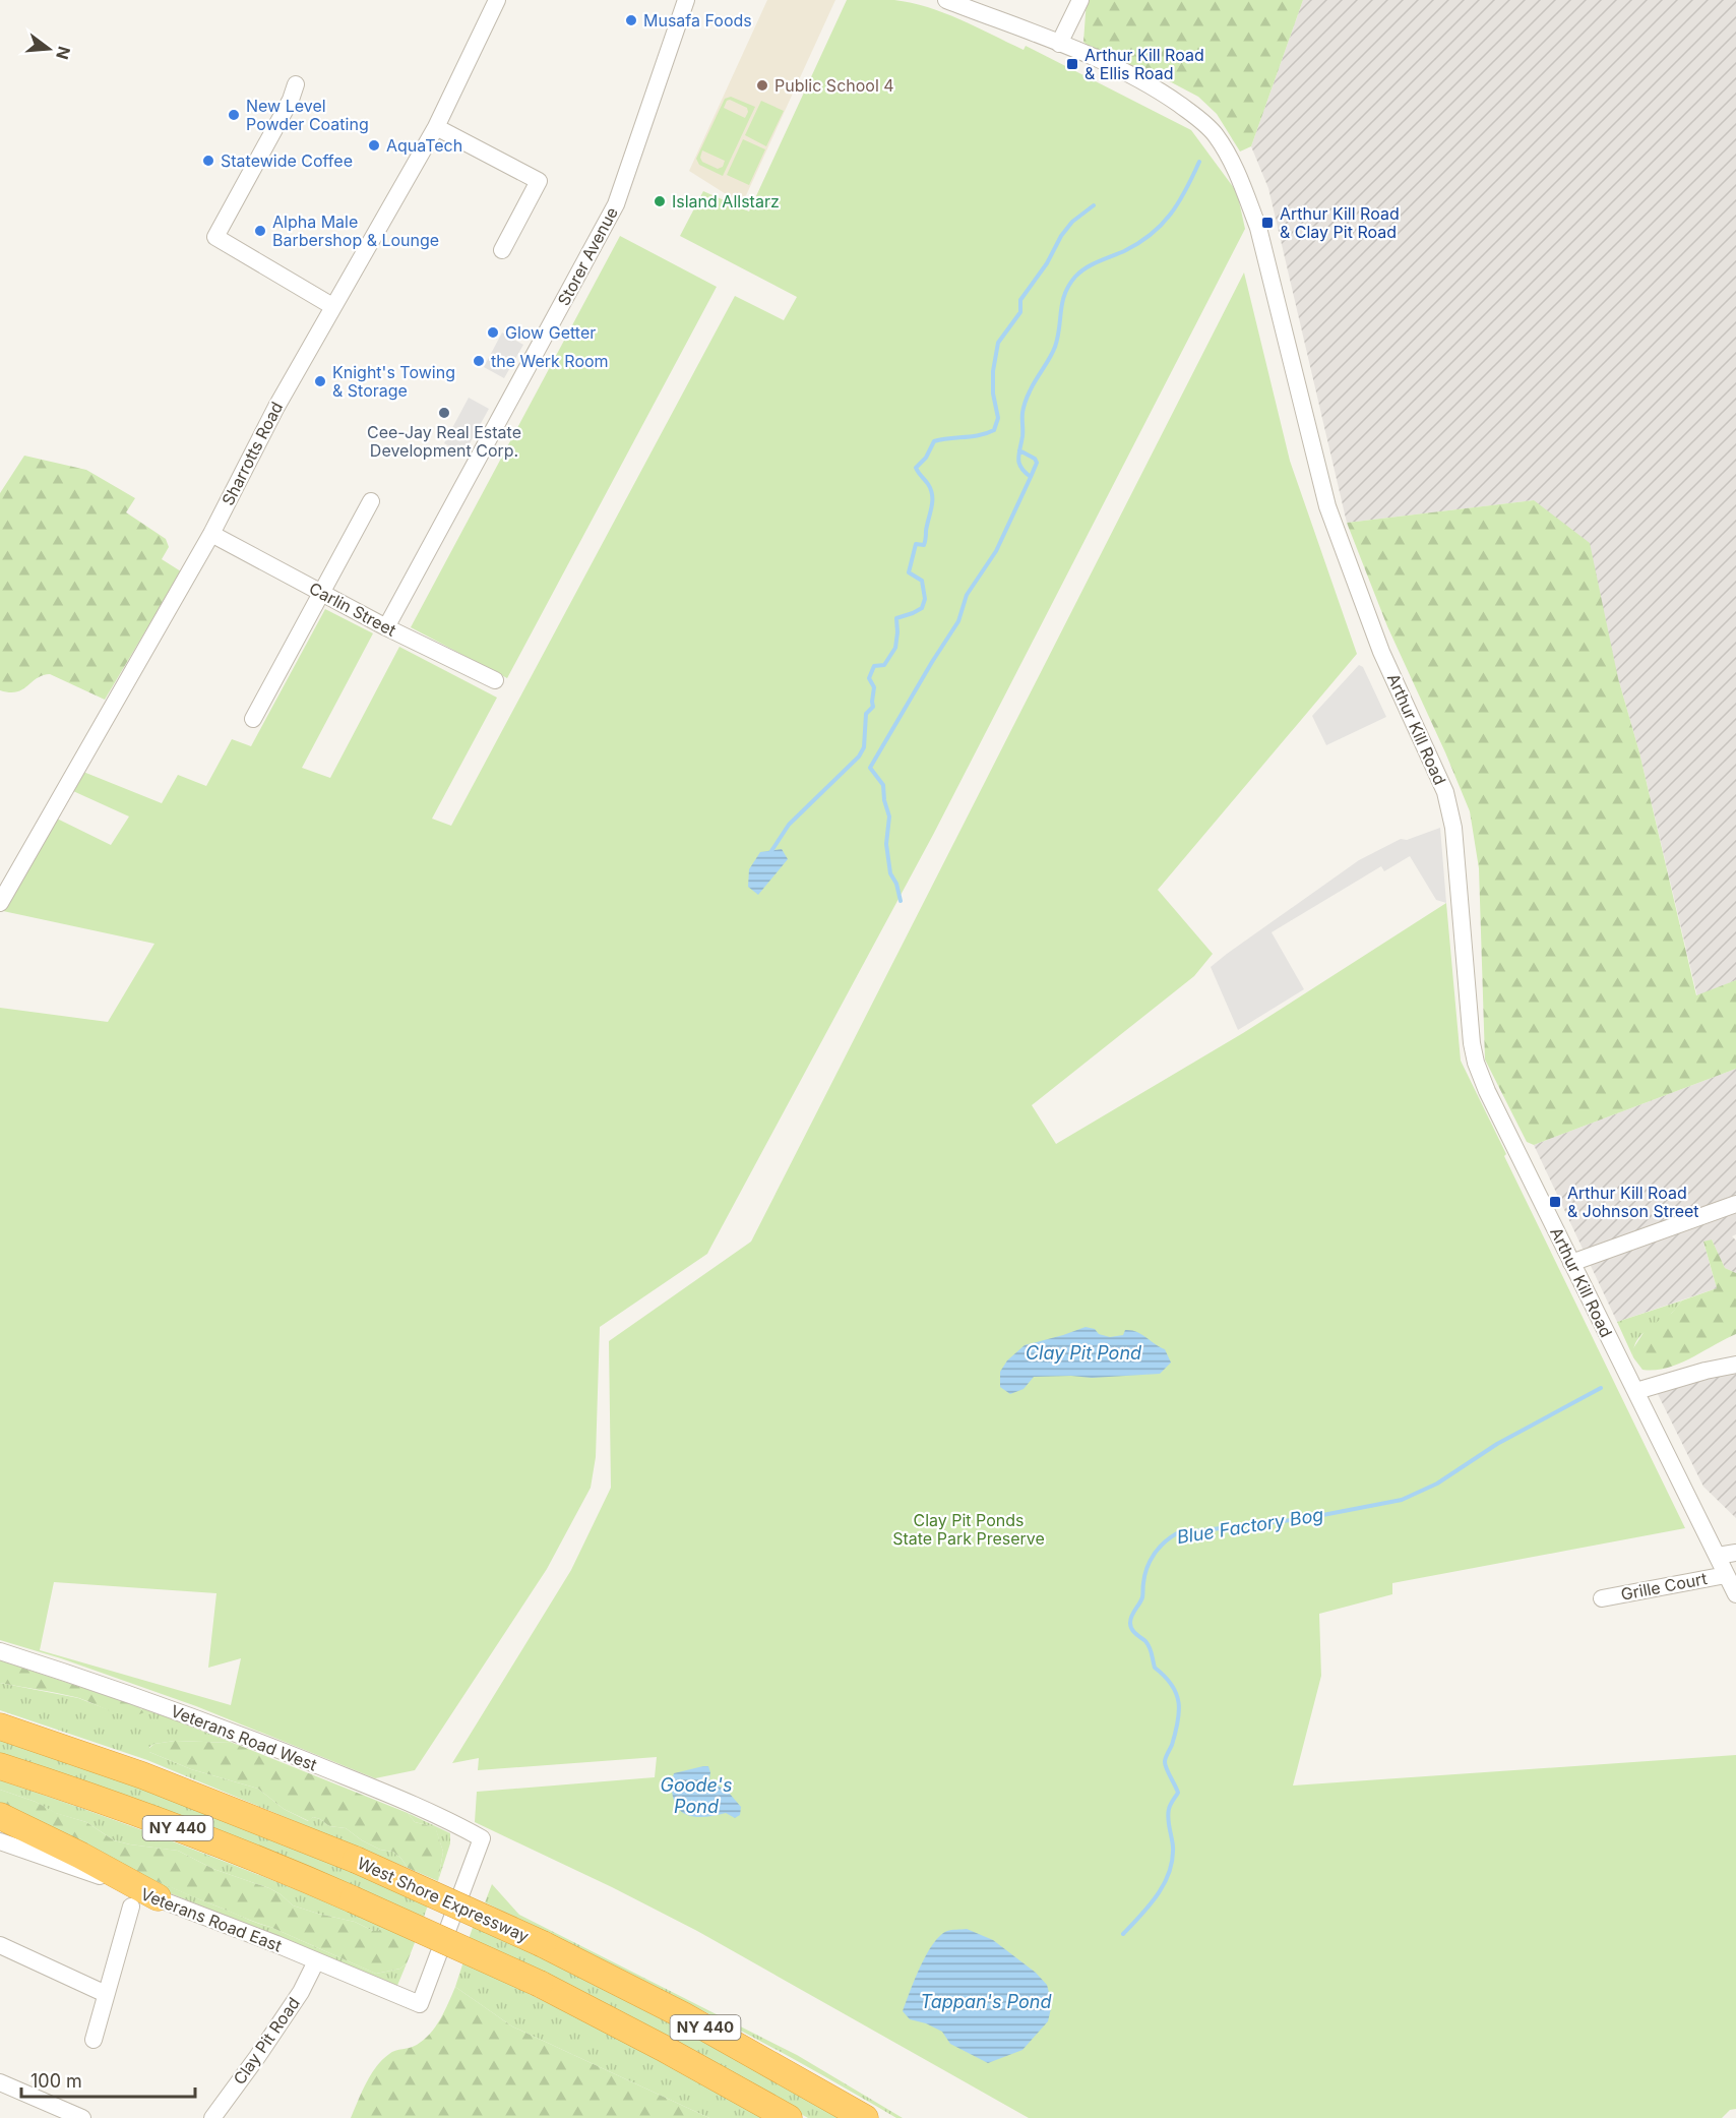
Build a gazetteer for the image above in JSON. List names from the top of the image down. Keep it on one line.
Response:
{"streets":{"highway":["NY 440","West Shore Expressway"],"street":["Storer Avenue","Sharrotts Road","Carlin Street","Arthur Kill Road","Grille Court","Veterans Road West","Veterans Road East","Clay Pit Road"]},"crossings":[["Storer Avenue","Carlin Street"],["Sharrotts Road","Carlin Street"],["Arthur Kill Road","Grille Court"],["Veterans Road West","Veterans Road East"],["Veterans Road East","Clay Pit Road"]],"water":["Clay Pit Pond","Blue Factory Bog","Goode's Pond","Tappan's Pond"],"parks":["Clay Pit Ponds State Park Preserve"],"places":{"other":["Musafa Foods","Public School 4","New Level Powder Coating","AquaTech","Statewide Coffee","Island Allstarz","Alpha Male Barbershop & Lounge","Glow Getter","the Werk Room","Knight's Towing & Storage","Cee-Jay Real Estate Development Corp."],"transit":["Arthur Kill Road & Ellis Road","Arthur Kill Road & Clay Pit Road","Arthur Kill Road & Johnson Street"]},"scale_bar":"100 m","north":"right"}
